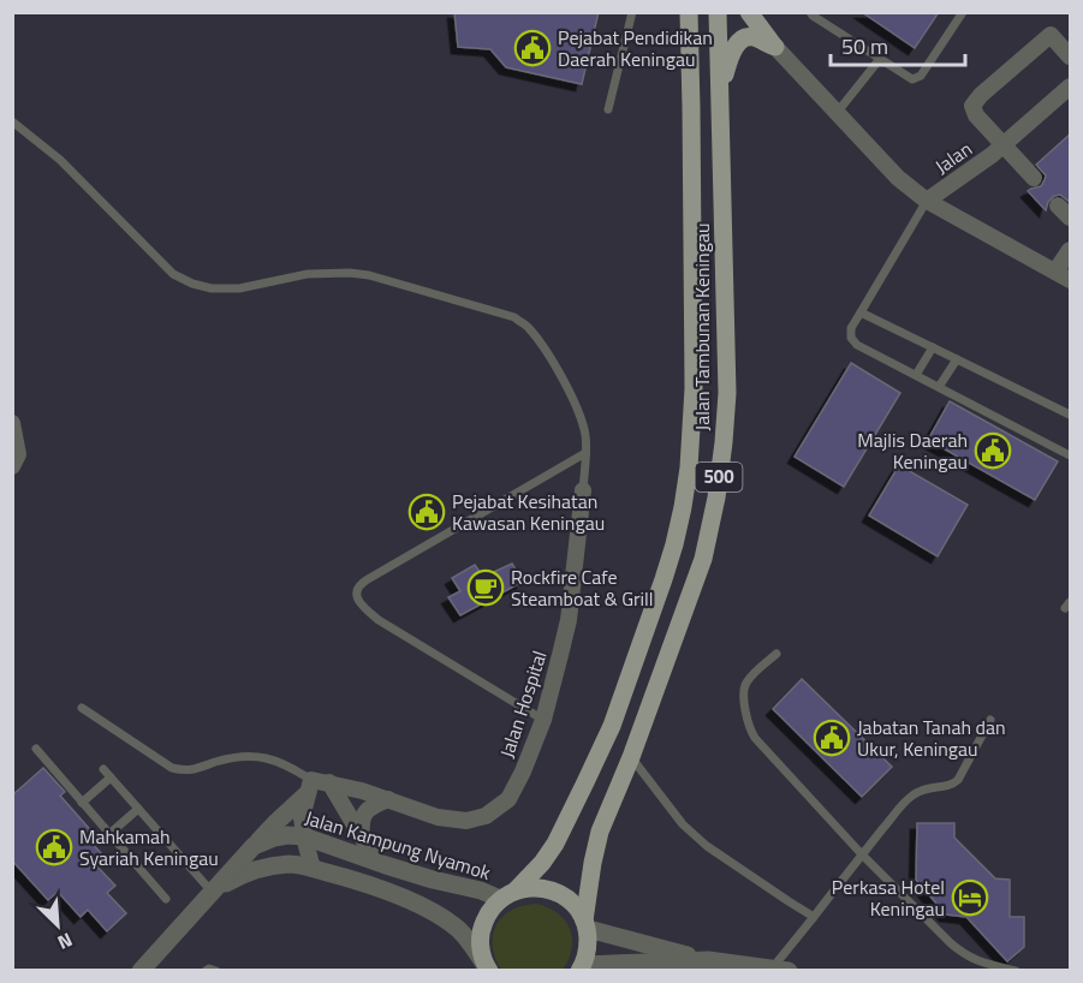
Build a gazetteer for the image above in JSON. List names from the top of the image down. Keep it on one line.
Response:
{"streets":{"main road":["Jalan Tambunan Keningau","500"],"street":["Jalan","Jalan Hospital","Jalan Kampung Nyamok"]},"crossings":[["Jalan Tambunan Keningau","500"],["Jalan Tambunan Keningau","Jalan Kampung Nyamok"],["500","Jalan Kampung Nyamok"]],"places":{"public building":["Pejabat Pendidikan Daerah Keningau","Majlis Daerah Keningau","Pejabat Kesihatan Kawasan Keningau","Jabatan Tanah dan Ukur, Keningau","Mahkamah Syariah Keningau"],"cafe":["Rockfire Cafe Steamboat & Grill"],"hotel":["Perkasa Hotel Keningau"]},"scale_bar":"50 m","north":"bottom right"}
